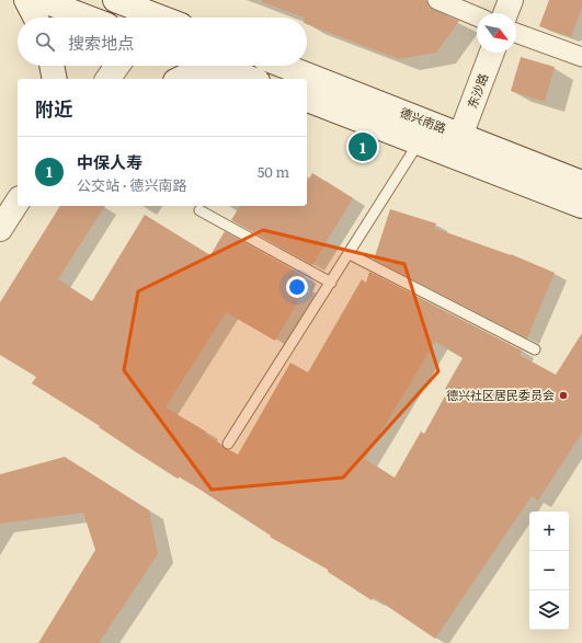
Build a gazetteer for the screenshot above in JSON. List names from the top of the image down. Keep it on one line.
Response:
{"streets":{"main road":["东沙路","德兴南路"]},"crossings":[["东沙路","德兴南路"]],"places":["德兴社区居民委员会"],"north":"bottom right","page":{"search":"搜索地点","heading":"附近","pins":"1","list":[{"mark":"1","name":"中保人寿","note":"公交站 · 德兴南路","value":"50 m"}],"map_buttons":["+","−"]}}
